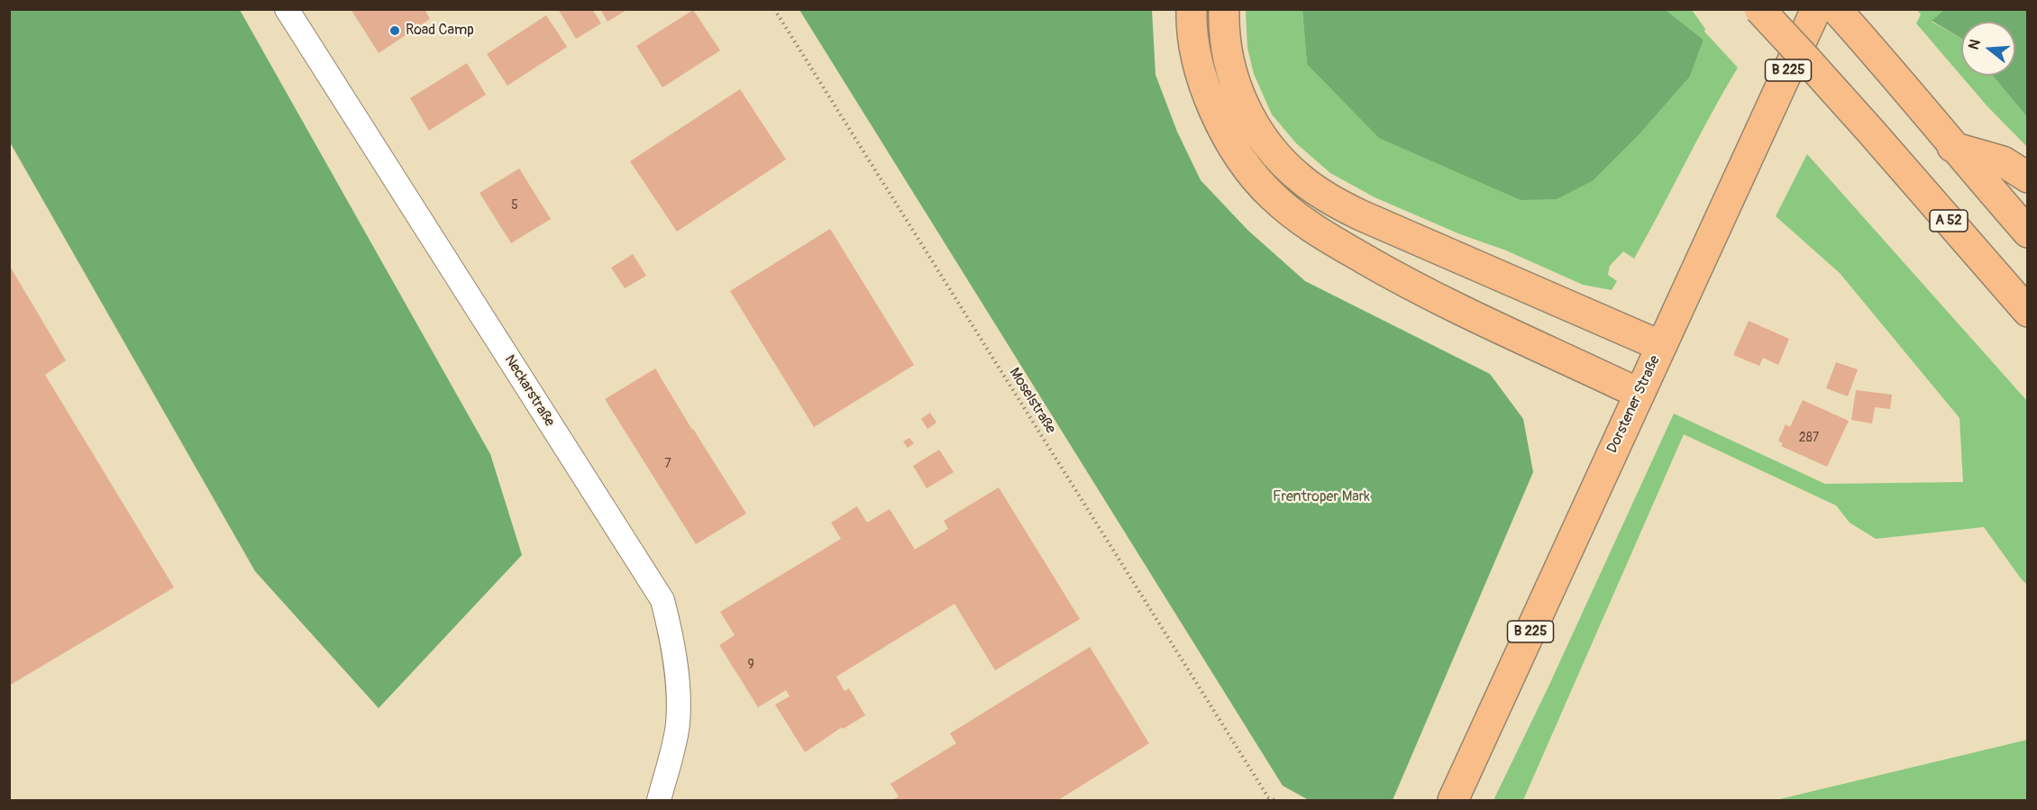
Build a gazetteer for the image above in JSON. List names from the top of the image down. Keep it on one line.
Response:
{"streets":{"main road":["B 225","A 52","Dorstener Straße"],"street":["Neckarstraße"],"path":["Moselstraße"]},"parks":["Frentroper Mark"],"places":["Road Camp"],"house_numbers":["5","287","7","9"],"north":"left"}
